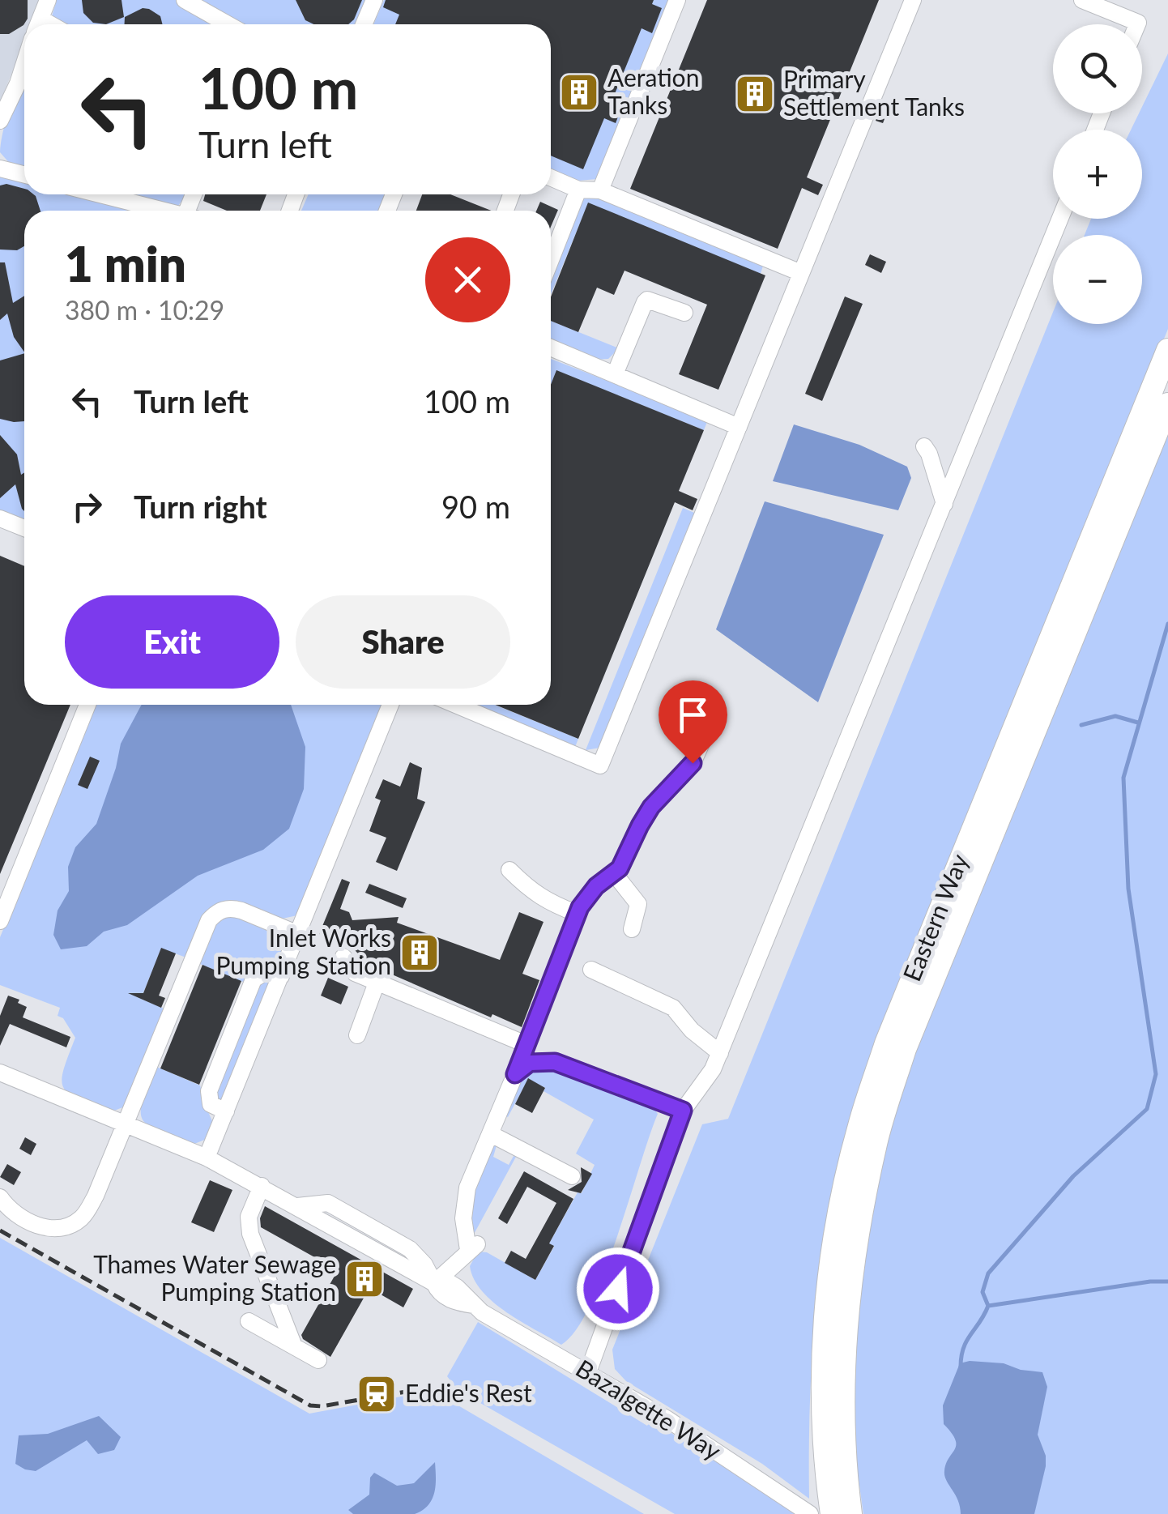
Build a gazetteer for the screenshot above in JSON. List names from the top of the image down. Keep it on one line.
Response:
{"streets":{"main road":["Eastern Way"],"street":["Bazalgette Way"]},"places":{"building":["Aeration Tanks","Primary Settlement Tanks","Inlet Works Pumping Station","Thames Water Sewage Pumping Station"],"station":["Eddie's Rest"]},"page":{"map_buttons":["+","−"],"turn":["100 m","Turn left"],"heading":["1 min","380 m · 10:29"],"list":[{"name":"Turn left","value":"100 m"},{"name":"Turn right","value":"90 m"}],"buttons":["Exit","Share"]}}
